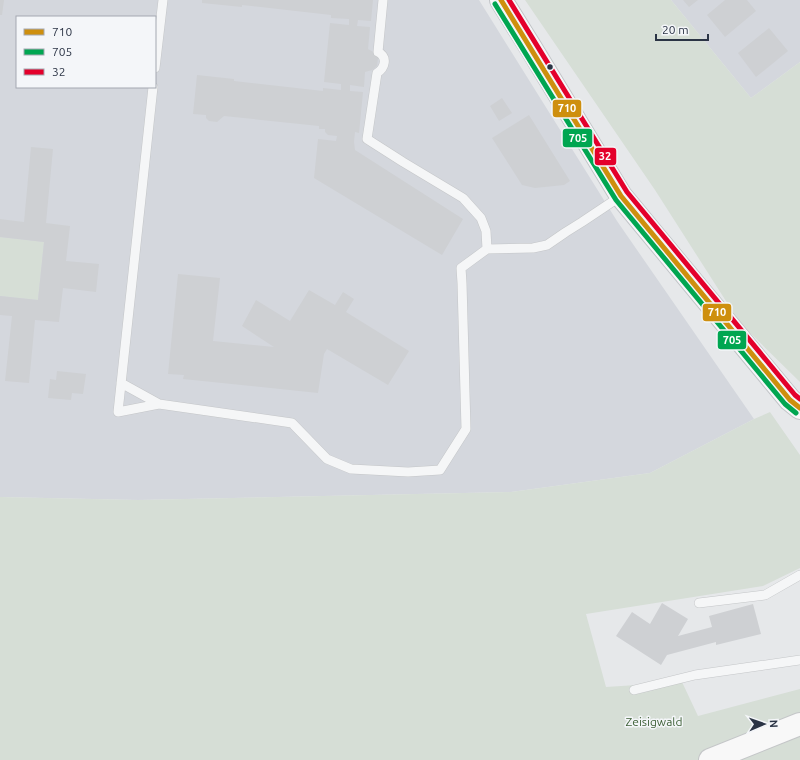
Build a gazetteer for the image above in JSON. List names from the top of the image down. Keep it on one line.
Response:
{"parks":["Zeisigwald"],"lines":["transit line 710","transit line 32","transit line 705"],"legend":["710","705","32"],"scale_bar":"20 m","north":"right"}
